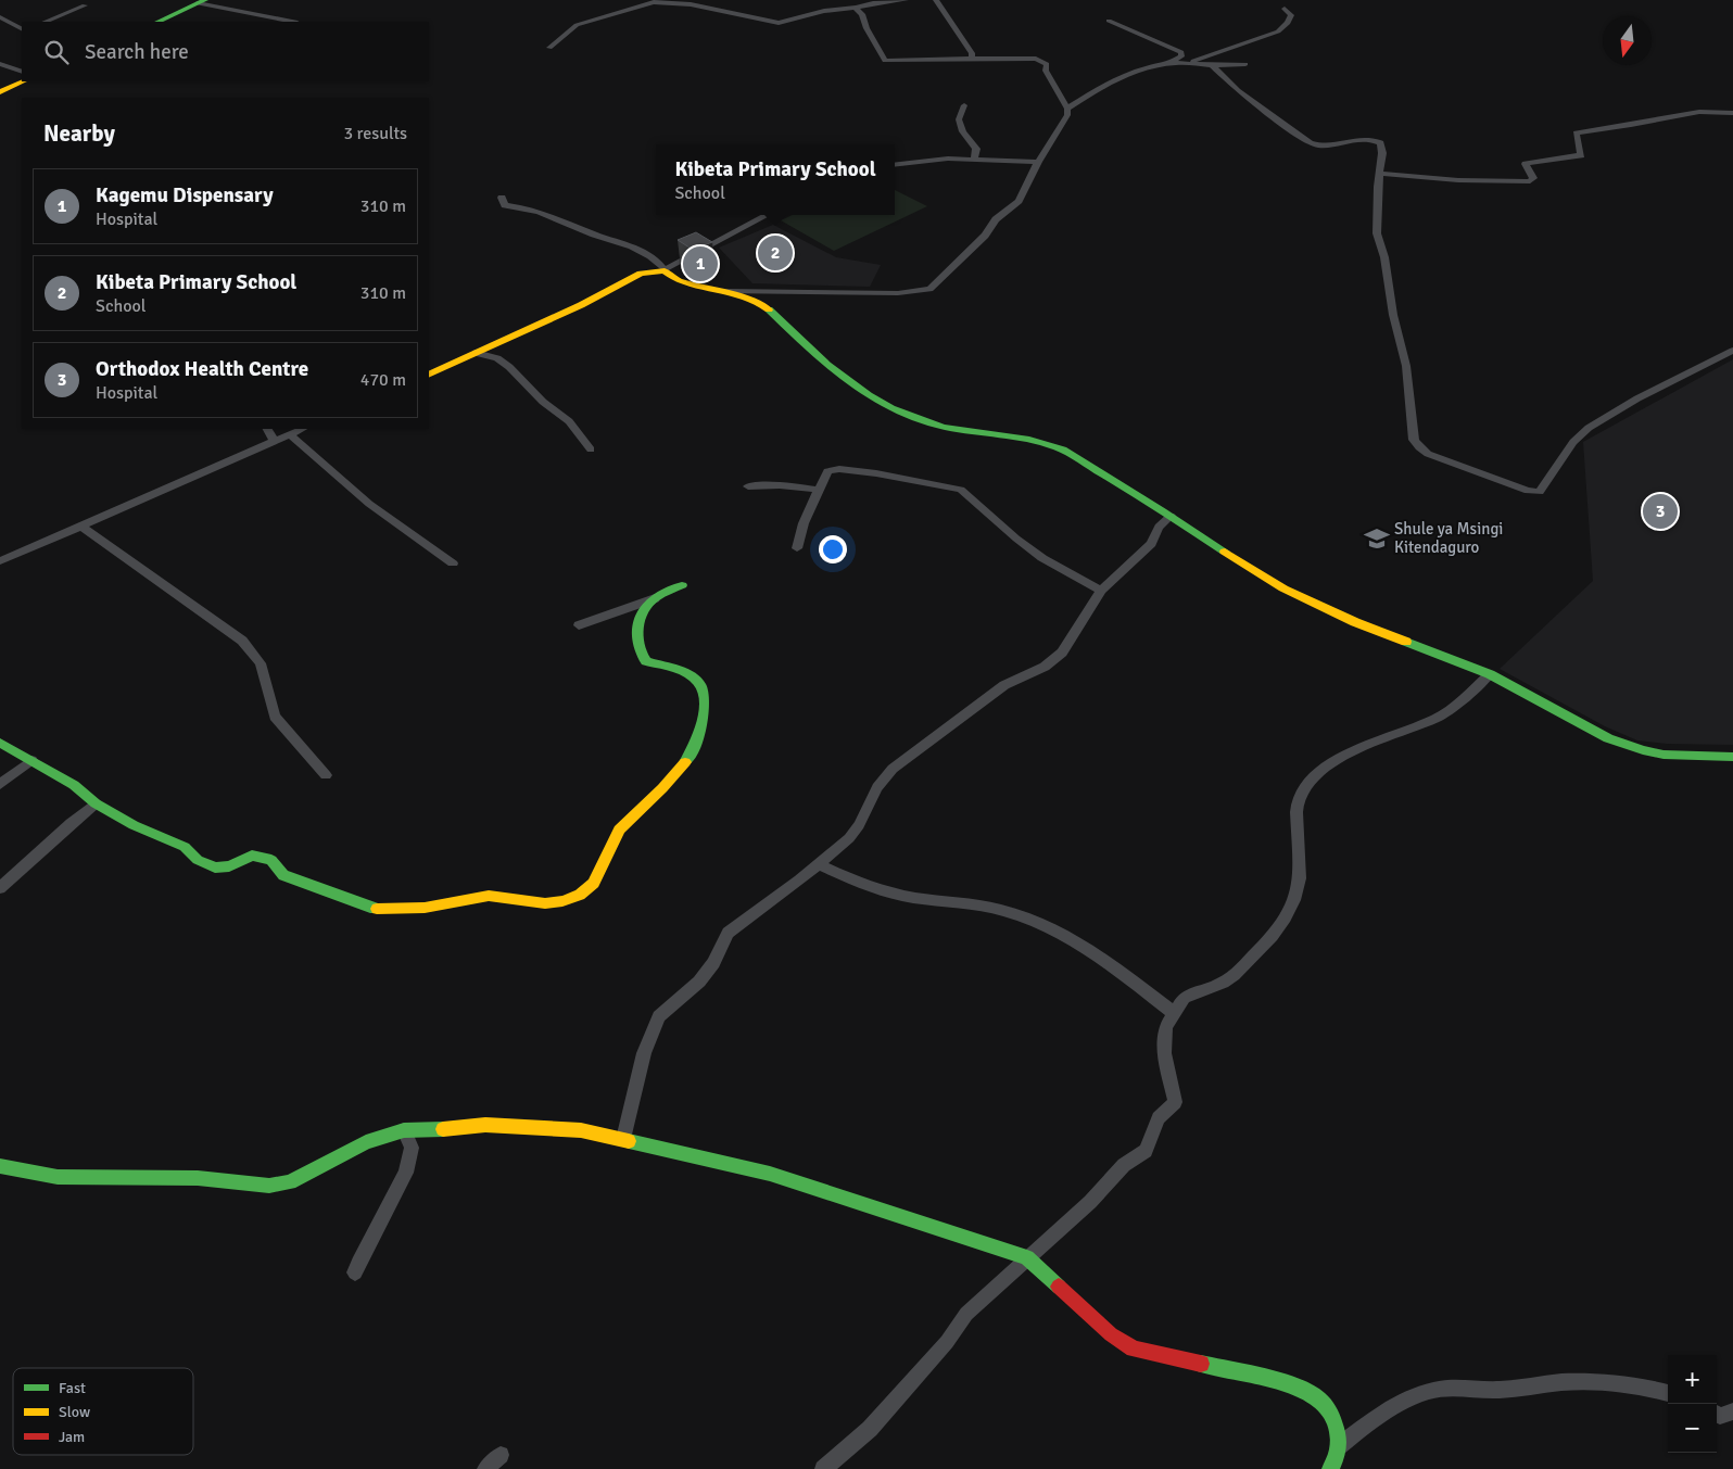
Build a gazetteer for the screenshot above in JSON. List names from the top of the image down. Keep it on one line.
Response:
{"places":{"school or university":["Shule ya Msingi Kitendaguro"]},"legend":["Fast","Slow","Jam"],"north":"bottom","page":{"search":"Search here","heading":["Nearby","3 results"],"popup":["Kibeta Primary School","School"],"list":[{"mark":"1","name":"Kagemu Dispensary","note":"Hospital","value":"310 m"},{"mark":"2","name":"Kibeta Primary School","note":"School","value":"310 m"},{"mark":"3","name":"Orthodox Health Centre","note":"Hospital","value":"470 m"}],"pins":["2","1","3"],"map_buttons":["+","−"]}}
